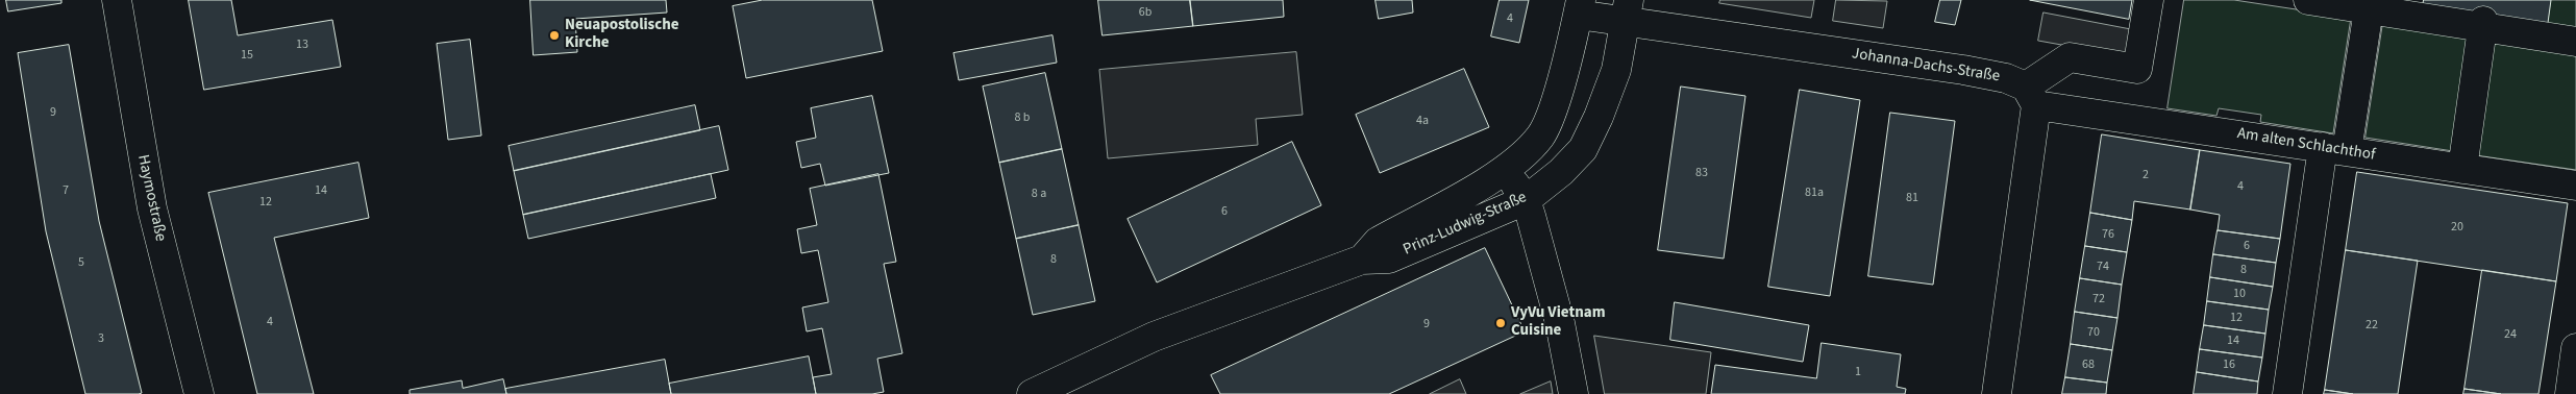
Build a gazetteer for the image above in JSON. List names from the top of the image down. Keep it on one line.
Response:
{"streets":{"street":["Johanna-Dachs-Straße","Am alten Schlachthof","Haymostraße","Prinz-Ludwig-Straße"]},"crossings":[["Johanna-Dachs-Straße","Am alten Schlachthof"],["Johanna-Dachs-Straße","Prinz-Ludwig-Straße"]],"places":["Neuapostolische Kirche","VyVu Vietnam Cuisine"],"house_numbers":["6b","4","13","15","9","8 b","4a","83","2","4","7","14","81a","8 a","81","12","6","20","76","6","8","5","74","8","10","72","12","4","9","22","70","24","3","14","68","16","1"]}
